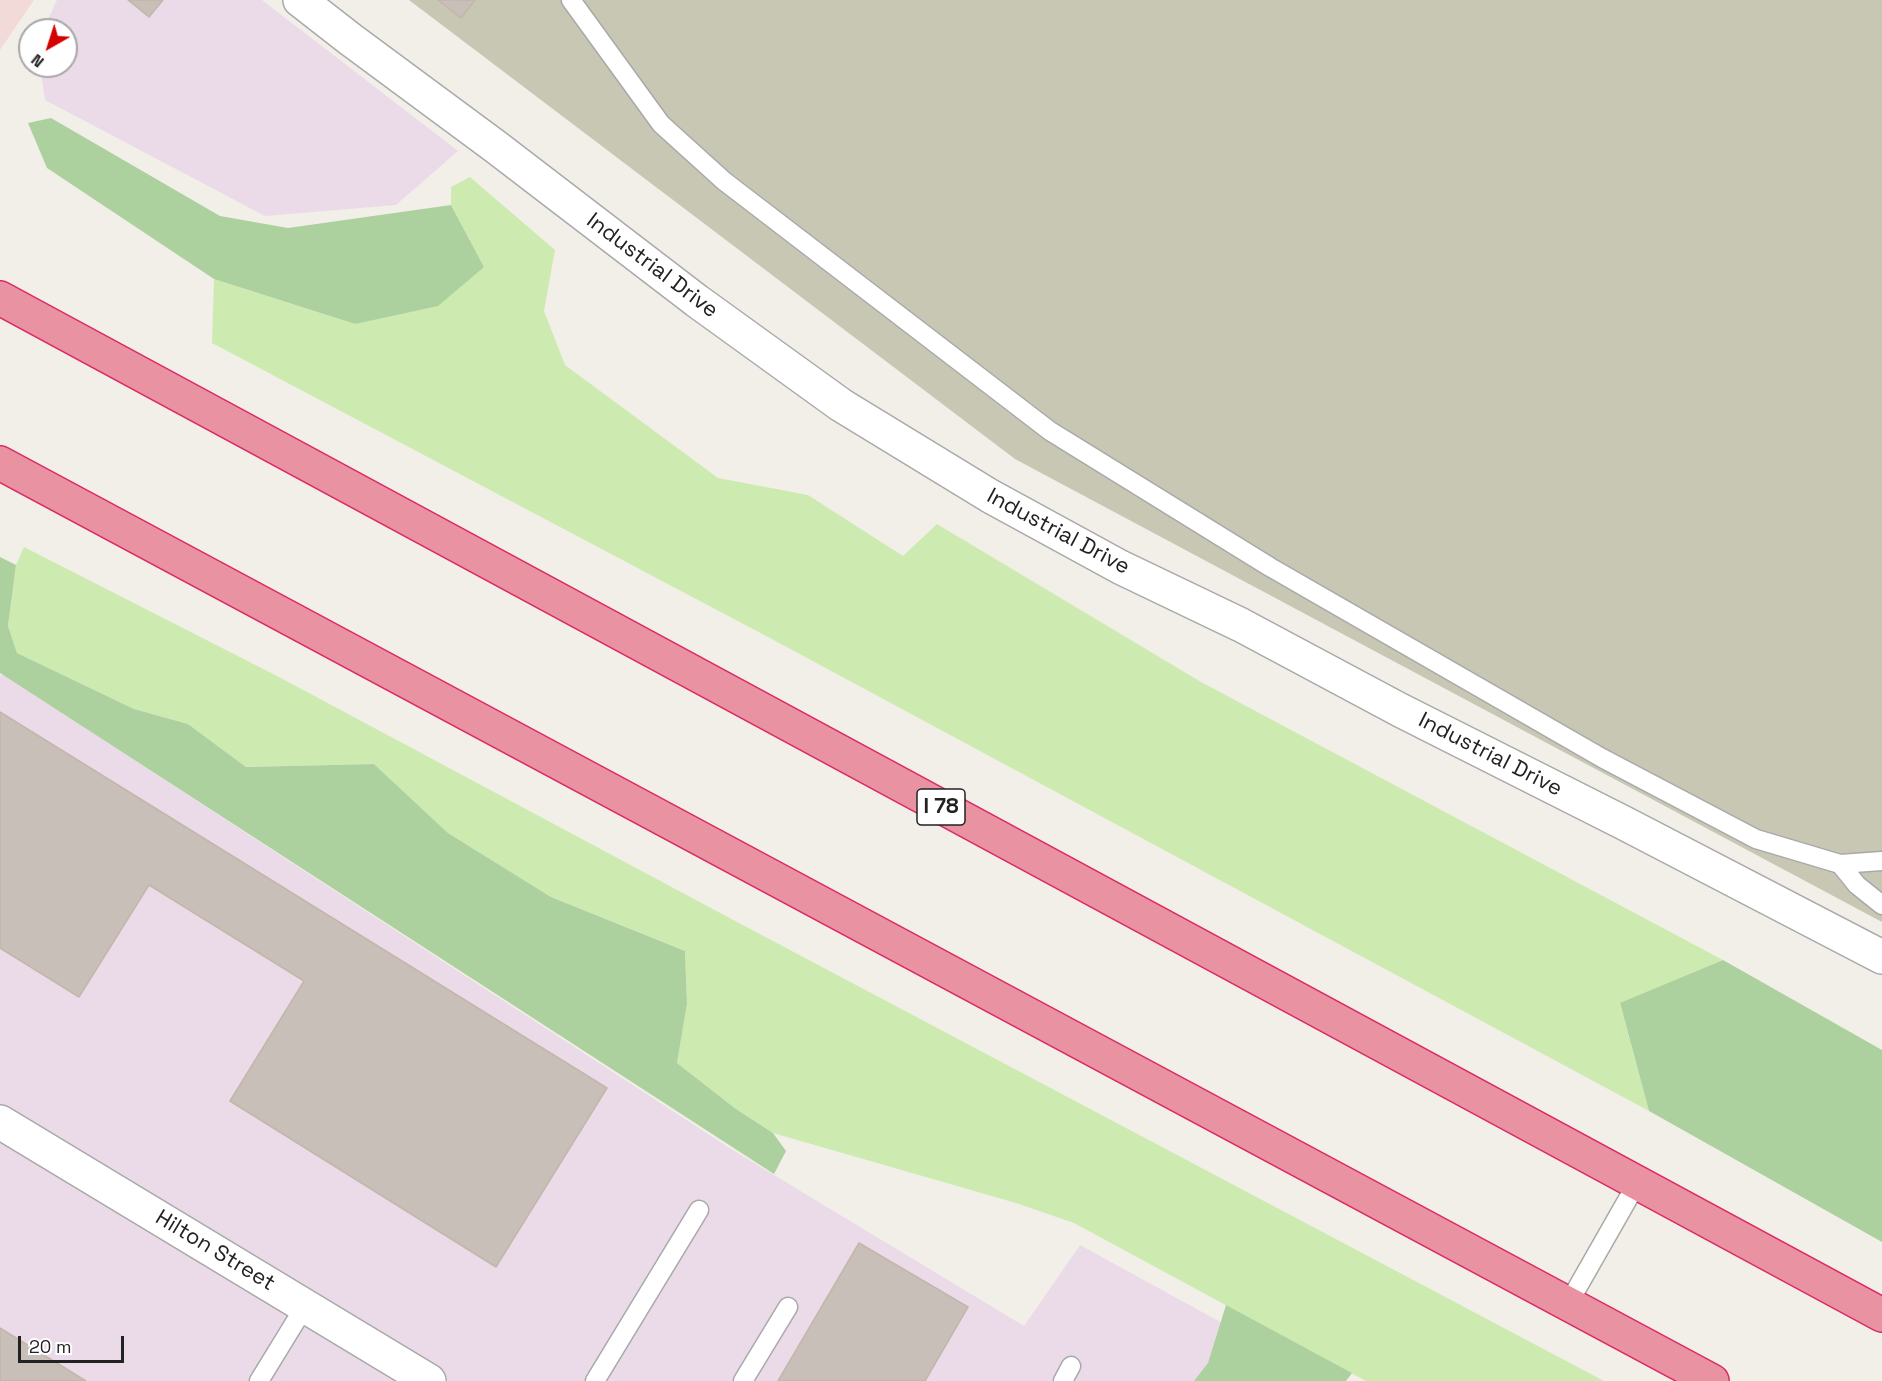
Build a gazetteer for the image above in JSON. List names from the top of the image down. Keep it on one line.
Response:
{"streets":{"highway":["I 78"],"street":["Industrial Drive","Hilton Street"]},"scale_bar":"20 m","north":"bottom left"}
